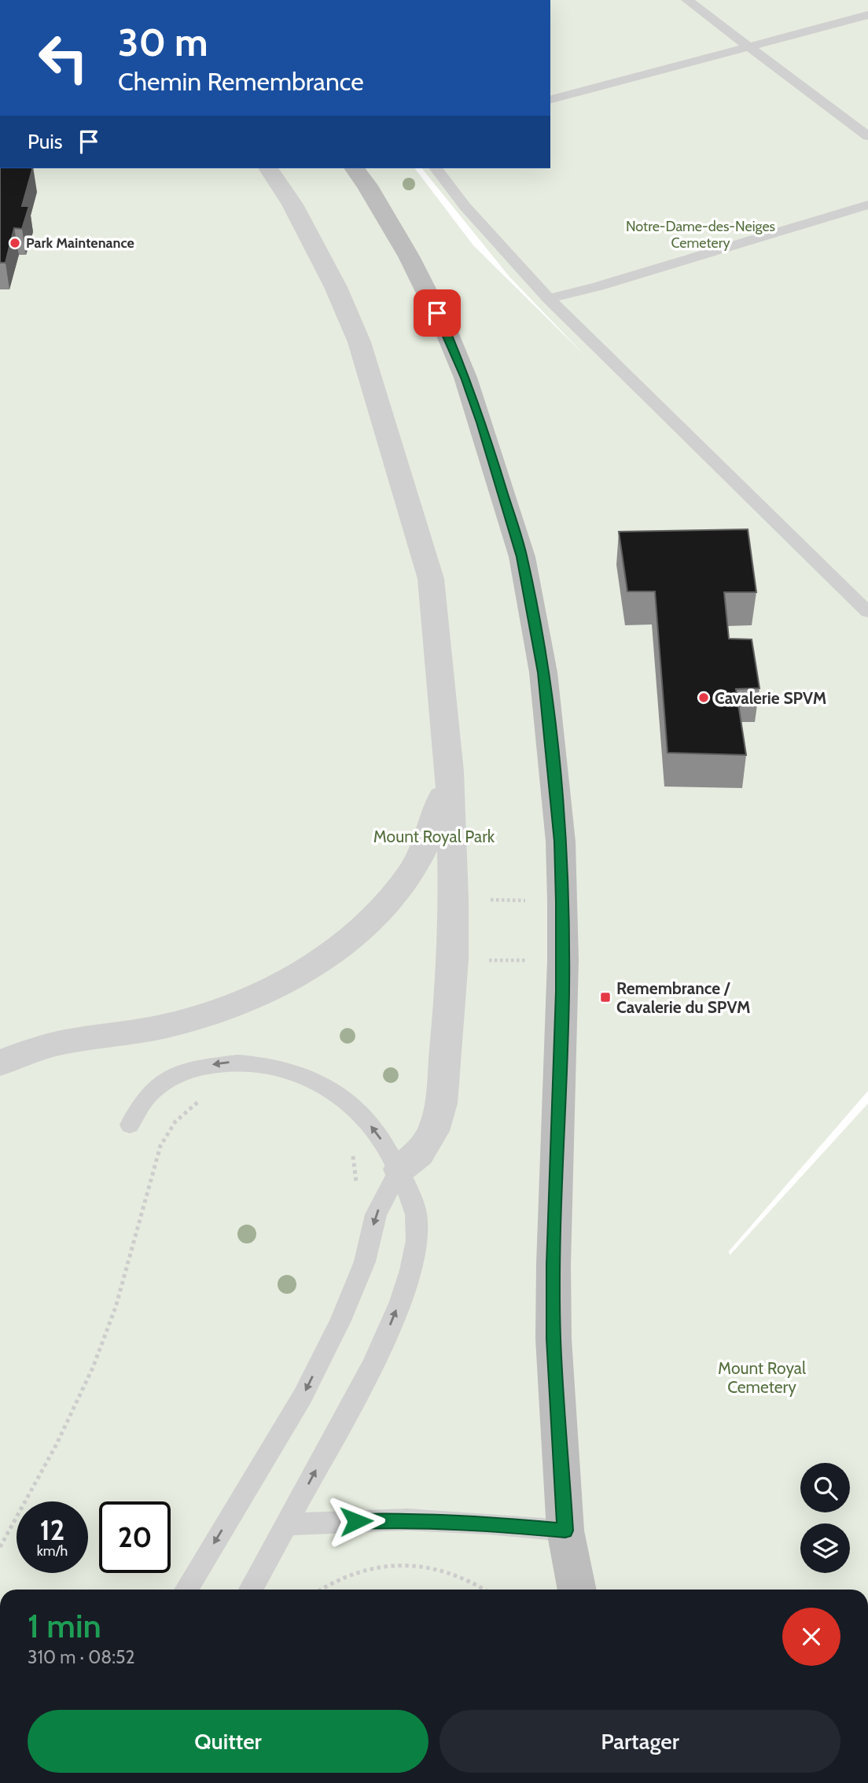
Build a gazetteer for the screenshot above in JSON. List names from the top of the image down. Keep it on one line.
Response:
{"parks":["Notre-Dame-des-Neiges Cemetery","Mount Royal Park","Mount Royal Cemetery"],"places":{"other":["Park Maintenance","Cavalerie SPVM"],"transit":["Remembrance / Cavalerie du SPVM"]},"page":{"turn":["30 m","Chemin Remembrance"],"then":"Puis","speed":"12 km/h","limit":"20","heading":["1 min","310 m · 08:52"],"buttons":["Quitter","Partager"]}}
